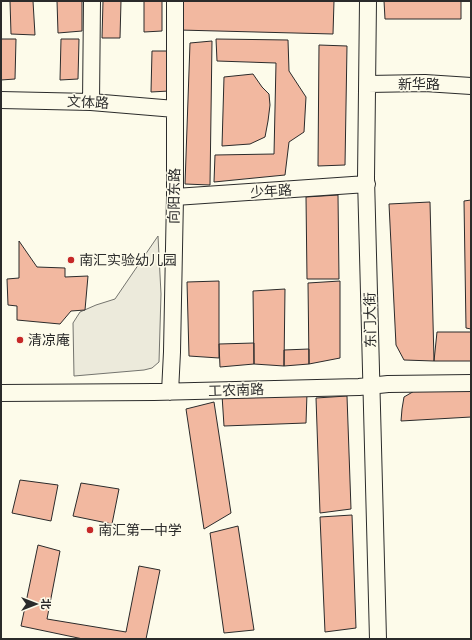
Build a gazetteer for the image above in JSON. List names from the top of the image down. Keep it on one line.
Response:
{"streets":{"street":["新华路","文体路","少年路","向阳东路","东门大街","工农南路"]},"crossings":[["新华路","东门大街"],["文体路","向阳东路"],["少年路","向阳东路"],["少年路","东门大街"],["向阳东路","工农南路"],["东门大街","工农南路"]],"places":["南汇实验幼儿园","清凉庵","南汇第一中学"],"north":"right"}
